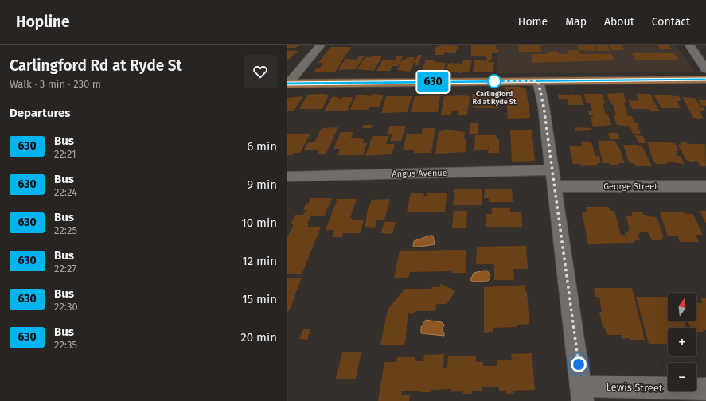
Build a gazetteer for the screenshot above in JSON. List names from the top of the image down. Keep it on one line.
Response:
{"streets":{"street":["Angus Avenue","George Street","Lewis Street"]},"crossings":[["Angus Avenue","George Street"]],"places":["Carlingford Rd at Ryde St"],"lines":["bus line 630"],"north":"top","page":{"header":"Hopline","nav":["Home","Map","About","Contact"],"heading":[["Carlingford Rd at Ryde St","Walk · 3 min · 230 m"],"Departures"],"on_map":"630","list":[{"mark":"630","name":"Bus","note":"22:21","value":"6 min"},{"mark":"630","name":"Bus","note":"22:24","value":"9 min"},{"mark":"630","name":"Bus","note":"22:25","value":"10 min"},{"mark":"630","name":"Bus","note":"22:27","value":"12 min"},{"mark":"630","name":"Bus","note":"22:30","value":"15 min"},{"mark":"630","name":"Bus","note":"22:35","value":"20 min"}],"map_buttons":["+","−"]}}
